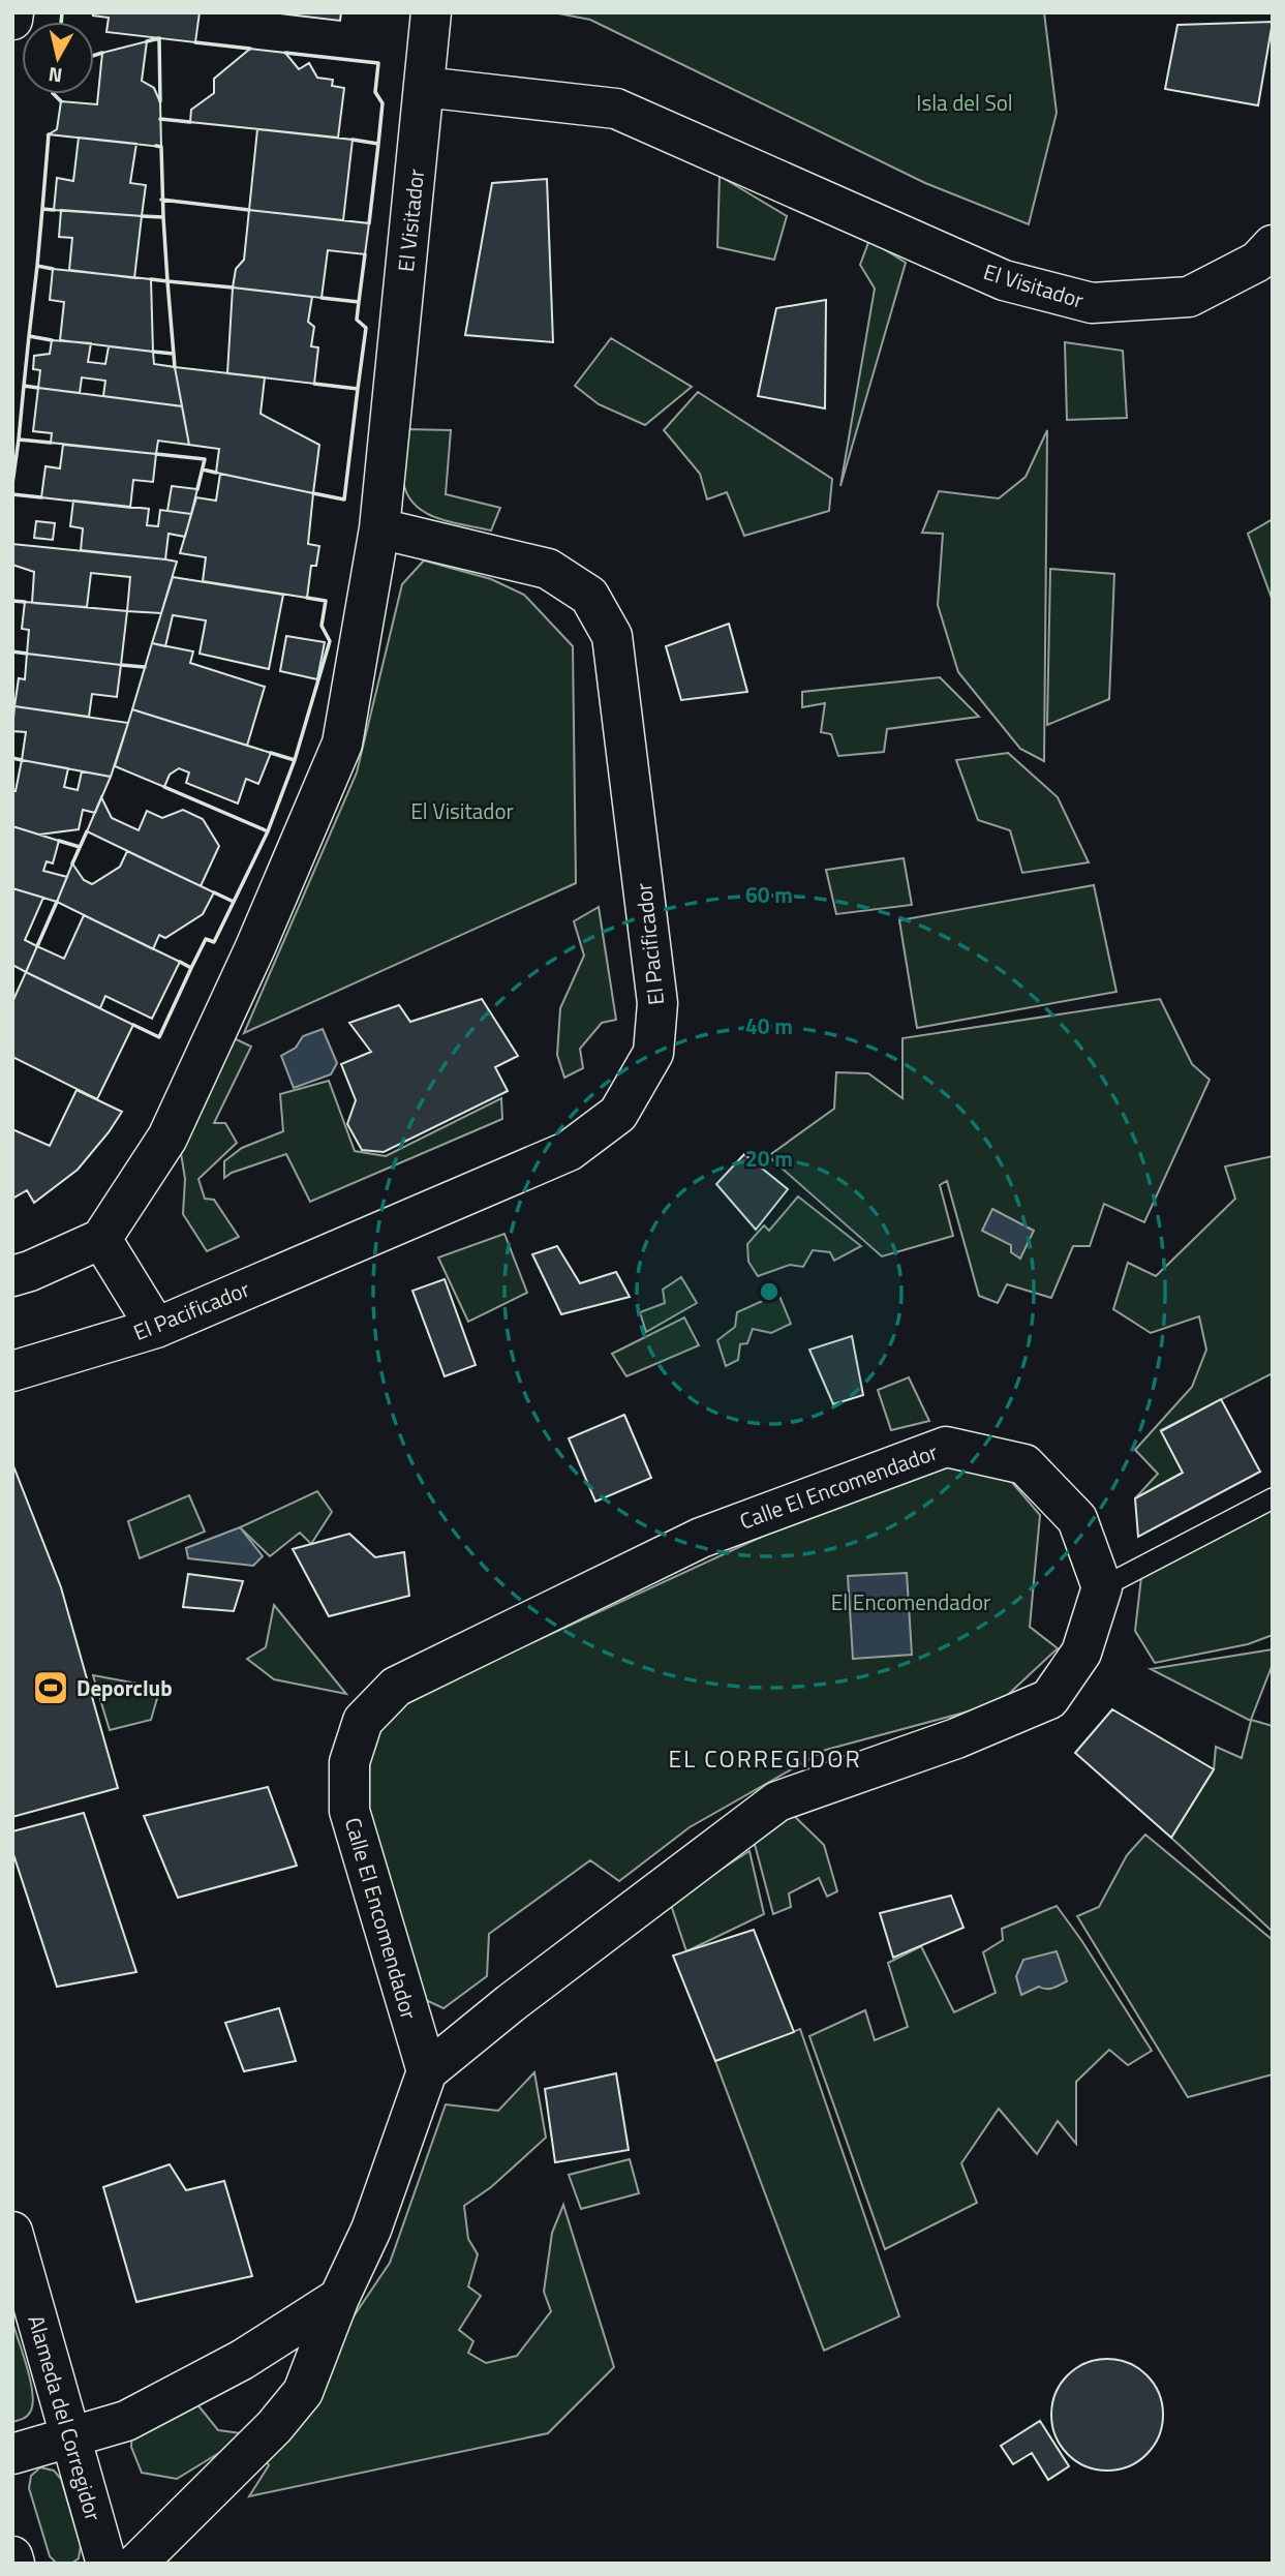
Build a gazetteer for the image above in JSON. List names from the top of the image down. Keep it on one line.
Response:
{"streets":{"street":["El Visitador","El Pacificador","Calle El Encomendador","Alameda del Corregidor"]},"crossings":[["El Visitador","El Pacificador"]],"districts":["EL CORREGIDOR"],"parks":["Isla del Sol","El Visitador","El Encomendador"],"places":{"sports":["Deporclub"]},"north":"bottom","rings":["60 m","40 m","20 m"]}
